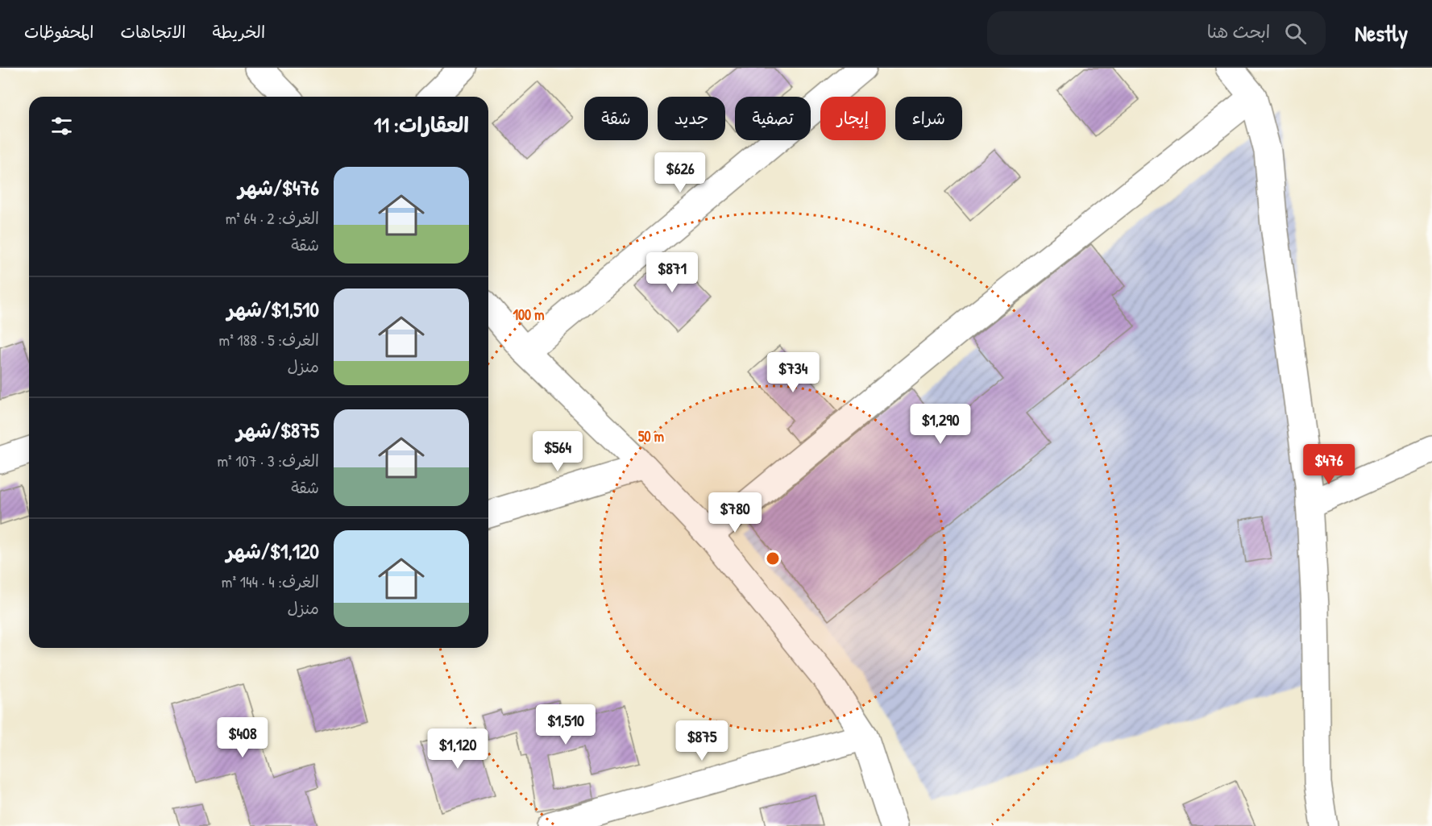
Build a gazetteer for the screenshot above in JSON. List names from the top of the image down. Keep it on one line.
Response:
{"page":{"header":"Nestly","search":"ابحث هنا","nav":["الخريطة","الاتجاهات","المحفوظات"],"chip":["شراء","إيجار","تصفية","جديد","شقة"],"heading":"العقارات: 11","price":["$626","$871","$734","$1,290","$564","$476","$780","$1,510","$408","$875","$1,120"],"list":[{"name":"$476/شهر","note":"الغرف: 2 · 64 m² · شقة"},{"name":"$1,510/شهر","note":"الغرف: 5 · 188 m² · منزل"},{"name":"$875/شهر","note":"الغرف: 3 · 107 m² · شقة"},{"name":"$1,120/شهر","note":"الغرف: 4 · 144 m² · منزل"}]},"rings":["100 m","50 m"]}
